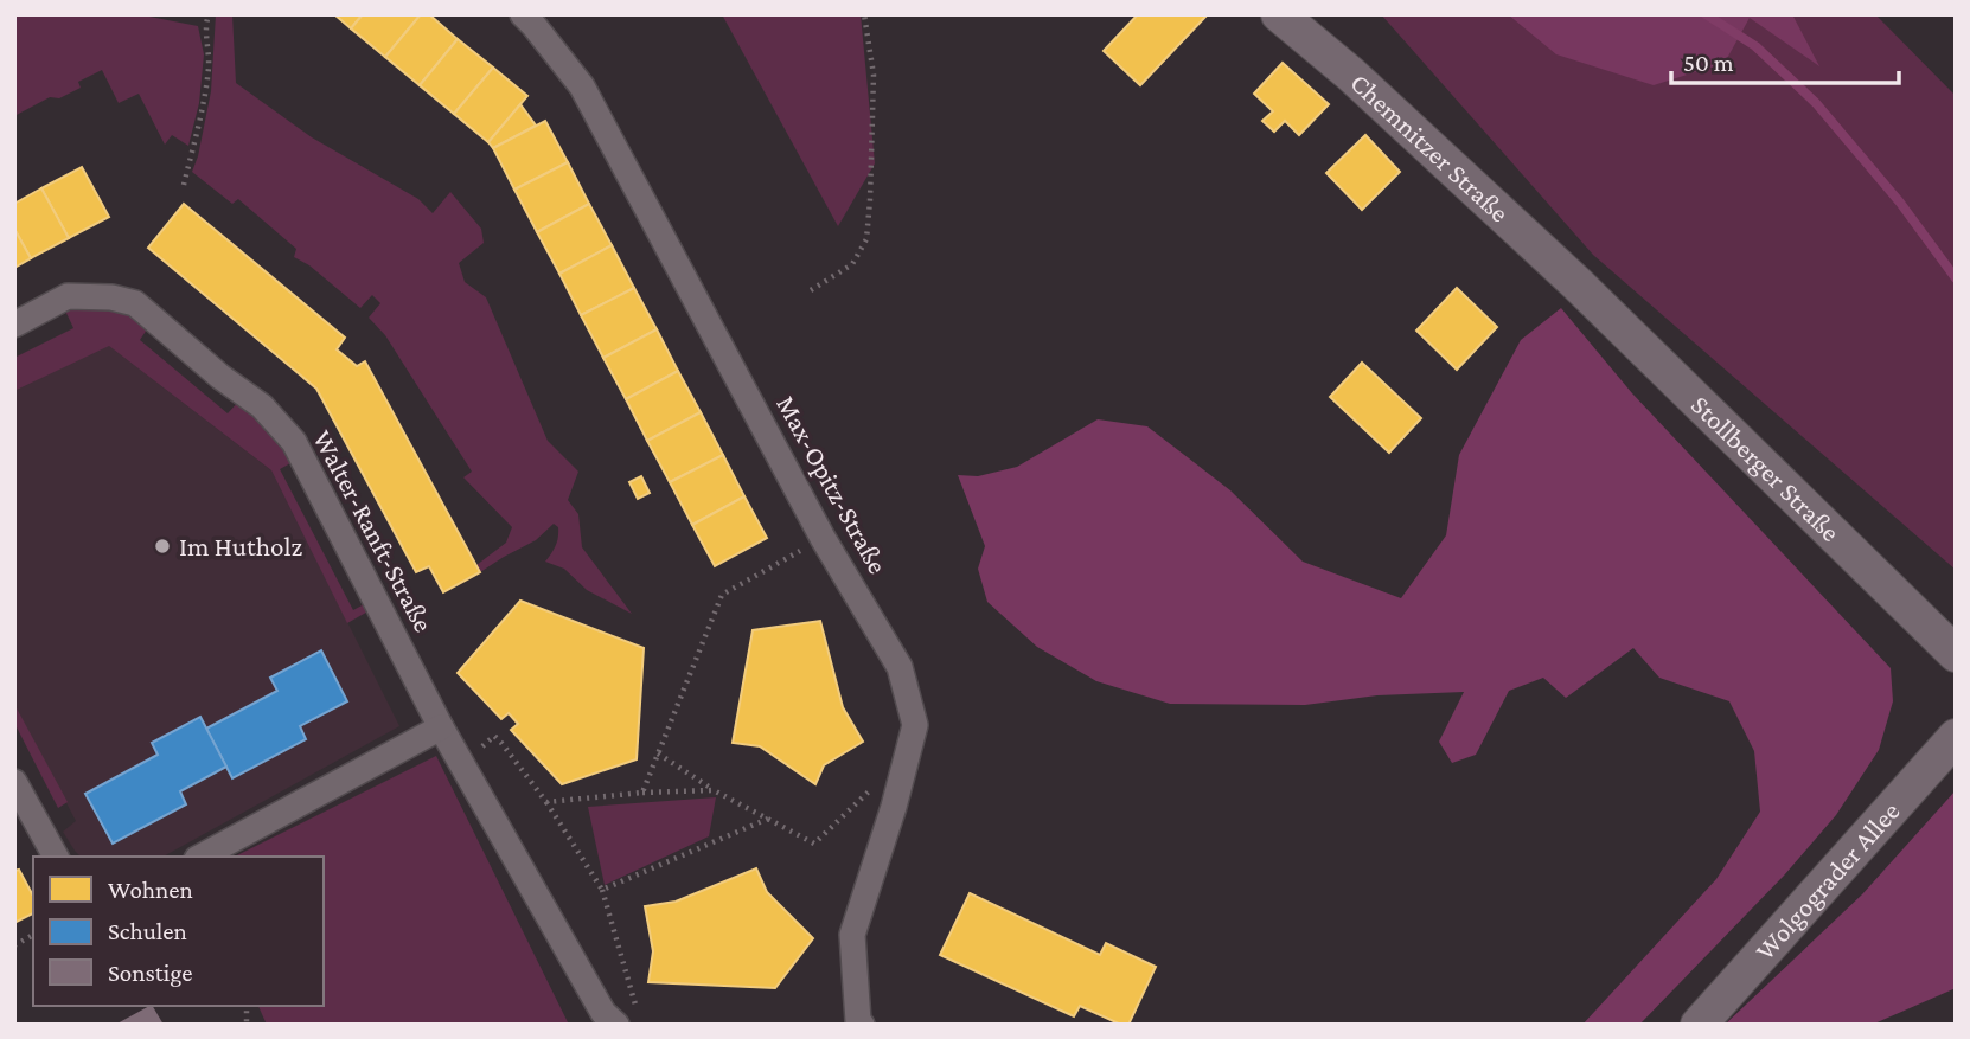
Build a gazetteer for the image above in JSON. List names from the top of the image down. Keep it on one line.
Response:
{"streets":{"main road":["Chemnitzer Straße","Stollberger Straße","Wolgograder Allee"],"street":["Max-Opitz-Straße","Walter-Ranft-Straße"]},"crossings":[["Chemnitzer Straße","Stollberger Straße"]],"places":["Im Hutholz"],"legend":["Wohnen","Schulen","Sonstige"],"scale_bar":"50 m"}
